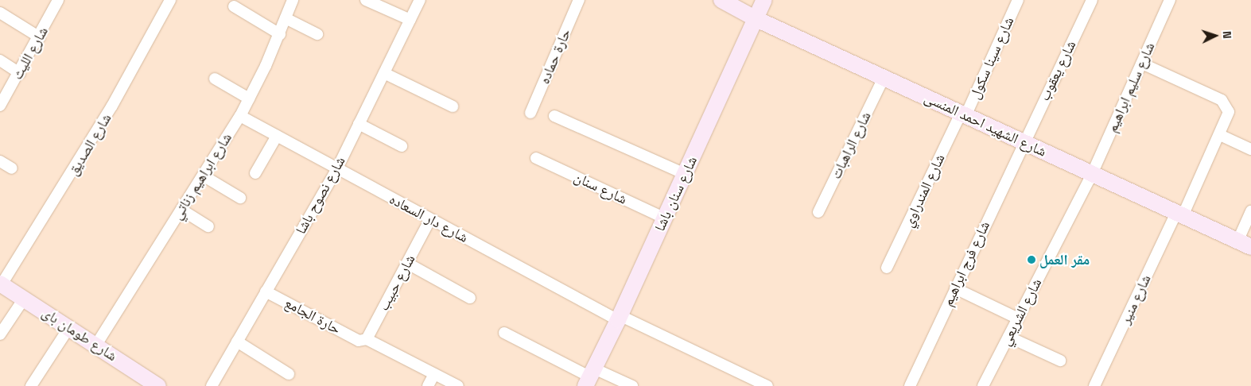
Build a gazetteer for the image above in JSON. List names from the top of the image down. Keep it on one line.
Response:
{"streets":{"street":["شارع الليث","حارة حماده","شارع سينا سكول","شارع يعقوب","شارع سليم ابراهيم","شارع الشهيد احمد المنسى","شارع الصديق","شارع الراهبات","شارع ابراهيم زناتي","شارع سنان","شارع المندراوي","شارع سنان باشا","شارع نصوح باشا","شارع دار السعاده","شارع فرج ابراهيم","شارع حبيب","شارع منير","شارع الشريعي","حارة الجامع","شارع طومان باى"]},"crossings":[["شارع سينا سكول","شارع الشهيد احمد المنسى"],["شارع سينا سكول","شارع المندراوي"],["شارع يعقوب","شارع الشهيد احمد المنسى"],["شارع يعقوب","شارع فرج ابراهيم"],["شارع سليم ابراهيم","شارع الشهيد احمد المنسى"],["شارع سليم ابراهيم","شارع منير"],["شارع سليم ابراهيم","شارع الشريعي"],["شارع الشهيد احمد المنسى","شارع الراهبات"],["شارع الشهيد احمد المنسى","شارع المندراوي"],["شارع الشهيد احمد المنسى","شارع سنان باشا"],["شارع الشهيد احمد المنسى","شارع فرج ابراهيم"],["شارع الشهيد احمد المنسى","شارع منير"],["شارع الشهيد احمد المنسى","شارع الشريعي"],["شارع الصديق","شارع طومان باى"],["شارع ابراهيم زناتي","شارع دار السعاده"],["شارع ابراهيم زناتي","شارع طومان باى"],["شارع سنان","شارع سنان باشا"],["شارع سنان باشا","شارع دار السعاده"],["شارع نصوح باشا","شارع دار السعاده"],["شارع نصوح باشا","حارة الجامع"],["شارع دار السعاده","شارع حبيب"],["شارع حبيب","حارة الجامع"]],"places":["مقر العمل"],"north":"right"}
